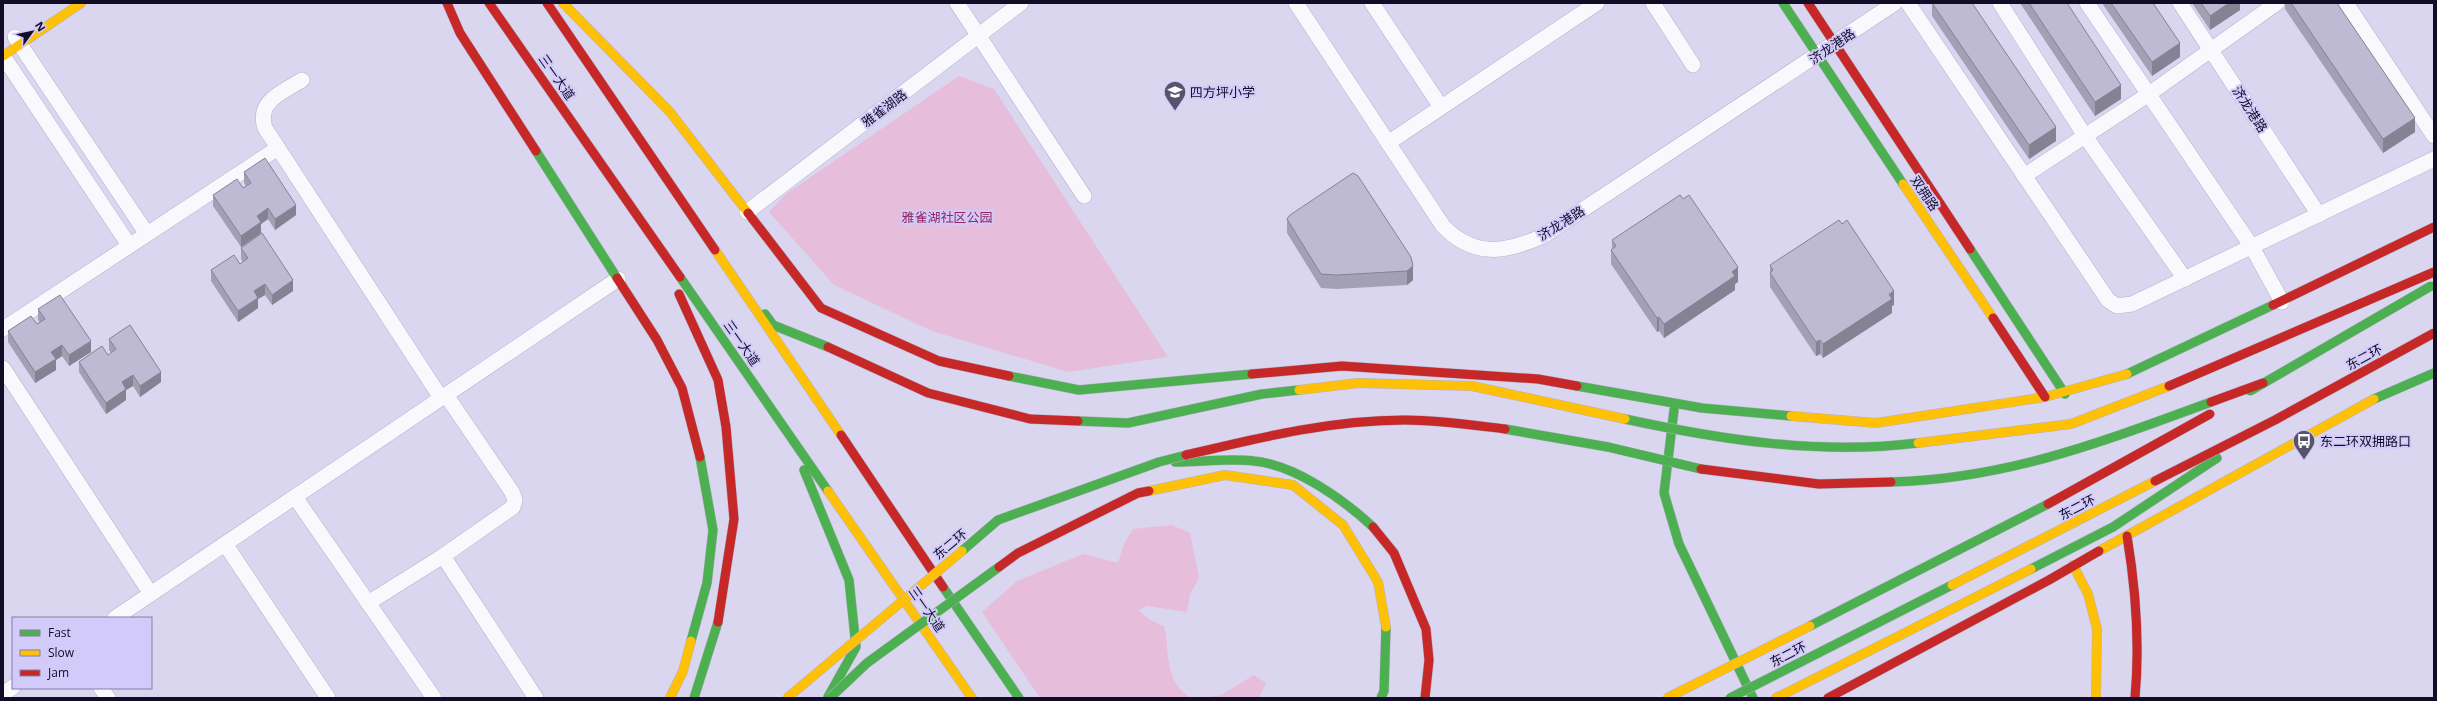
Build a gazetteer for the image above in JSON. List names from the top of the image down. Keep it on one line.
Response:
{"streets":{"main road":["三一大道","双拥路","东二环"],"street":["济龙港路","雅雀湖路"]},"crossings":[["济龙港路","双拥路"]],"parks":["雅雀湖社区公园"],"places":{"school or university":["四方坪小学"],"bus stop":["东二环双拥路口"]},"legend":["Fast","Slow","Jam"],"north":"top right"}
